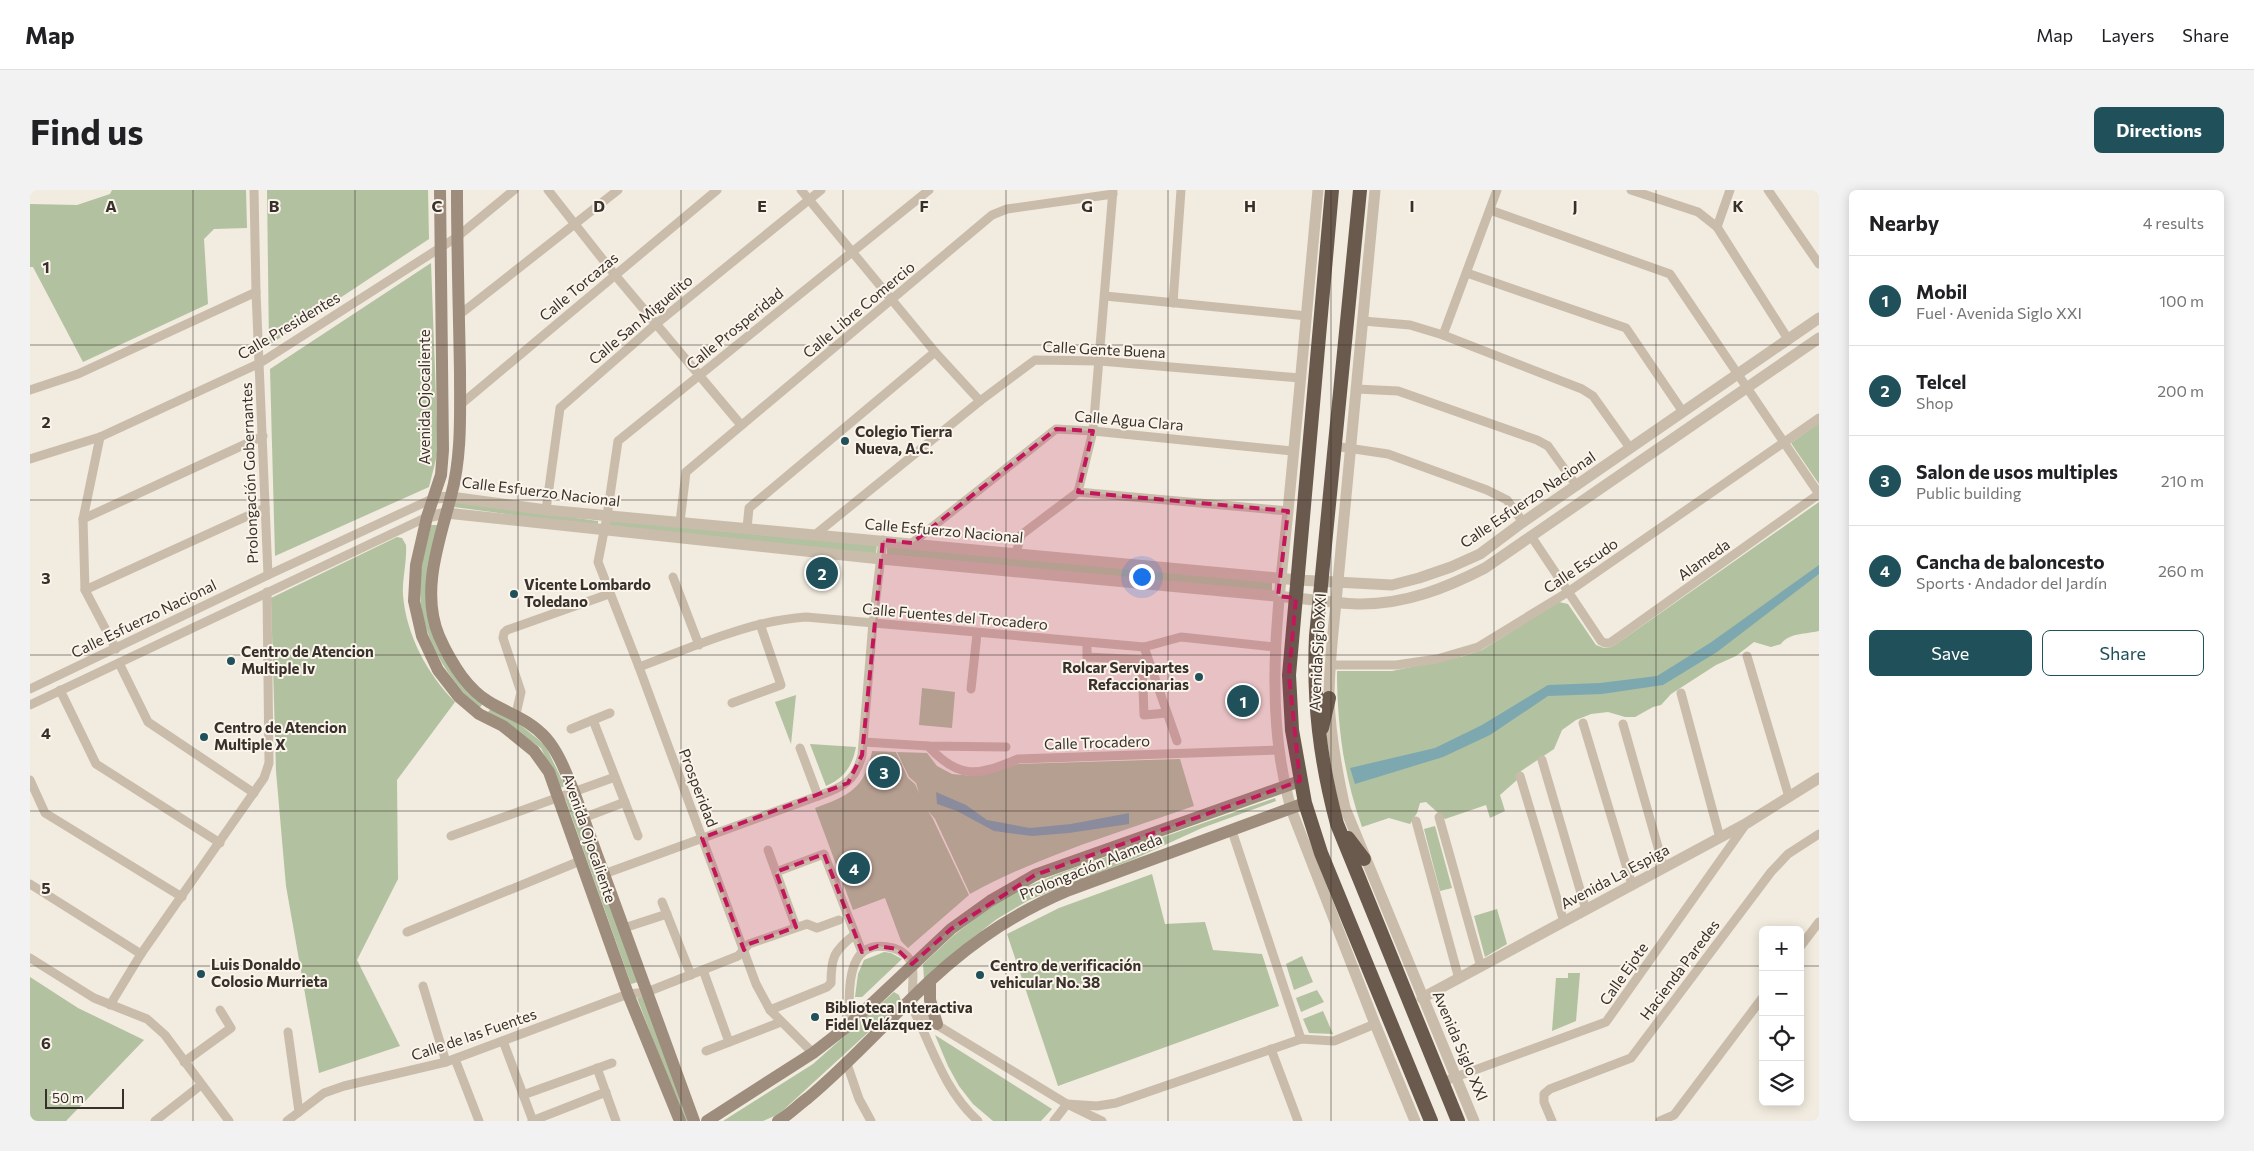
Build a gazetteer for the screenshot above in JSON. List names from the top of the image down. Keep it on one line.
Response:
{"streets":{"highway":["Avenida Siglo XXI"],"main road":["Avenida Ojocaliente","Prolongación Alameda"],"street":["Calle Torcazas","Calle Libre Comercio","Calle San Miguelito","Calle Presidentes","Calle Prosperidad","Calle Gente Buena","Calle Agua Clara","Prolongación Gobernantes","Calle Esfuerzo Nacional","Alameda","Calle Escudo","Calle Fuentes del Trocadero","Calle Trocadero","Prosperidad","Avenida La Espiga","Hacienda Paredes","Calle Ejote","Calle de las Fuentes"]},"crossings":[["Calle Torcazas","Avenida Ojocaliente"],["Calle Libre Comercio","Calle Esfuerzo Nacional"],["Calle San Miguelito","Calle Esfuerzo Nacional"],["Calle Presidentes","Avenida Ojocaliente"],["Calle Presidentes","Prolongación Gobernantes"],["Calle Prosperidad","Calle Esfuerzo Nacional"],["Calle Prosperidad","Prosperidad"],["Calle Gente Buena","Calle Esfuerzo Nacional"],["Avenida Ojocaliente","Calle Esfuerzo Nacional"],["Avenida Ojocaliente","Calle de las Fuentes"],["Calle Agua Clara","Calle Esfuerzo Nacional"],["Prolongación Gobernantes","Calle Esfuerzo Nacional"],["Calle Esfuerzo Nacional","Alameda"],["Calle Esfuerzo Nacional","Avenida Siglo XXI"],["Calle Esfuerzo Nacional","Prosperidad"],["Alameda","Calle Escudo"],["Calle Escudo","Avenida Siglo XXI"],["Calle Fuentes del Trocadero","Prosperidad"],["Avenida Siglo XXI","Prolongación Alameda"],["Avenida Siglo XXI","Avenida La Espiga"],["Avenida Siglo XXI","Calle Ejote"],["Prosperidad","Prolongación Alameda"],["Prosperidad","Calle de las Fuentes"],["Avenida La Espiga","Calle Ejote"]],"places":["Colegio Tierra Nueva, A.C.","Vicente Lombardo Toledano","Centro de Atencion Multiple Iv","Rolcar Servipartes Refaccionarias","Centro de Atencion Multiple X","Luis Donaldo Colosio Murrieta","Centro de verificación vehicular No. 38","Biblioteca Interactiva Fidel Velázquez"],"scale_bar":"50 m","page":{"header":"Map","nav":["Map","Layers","Share"],"buttons":["Directions",["Save","Share"]],"title":"Find us","heading":["Nearby","4 results"],"list":[{"mark":"1","name":"Mobil","note":"Fuel · Avenida Siglo XXI","value":"100 m"},{"mark":"2","name":"Telcel","note":"Shop","value":"200 m"},{"mark":"3","name":"Salon de usos multiples","note":"Public building","value":"210 m"},{"mark":"4","name":"Cancha de baloncesto","note":"Sports · Andador del Jardín","value":"260 m"}],"pins":["2","1","3","4"],"map_buttons":["+","−"],"scale":"50 m"},"grid":{"columns":["A","B","C","D","E","F","G","H","I","J","K"],"rows":["1","2","3","4","5","6"]}}
